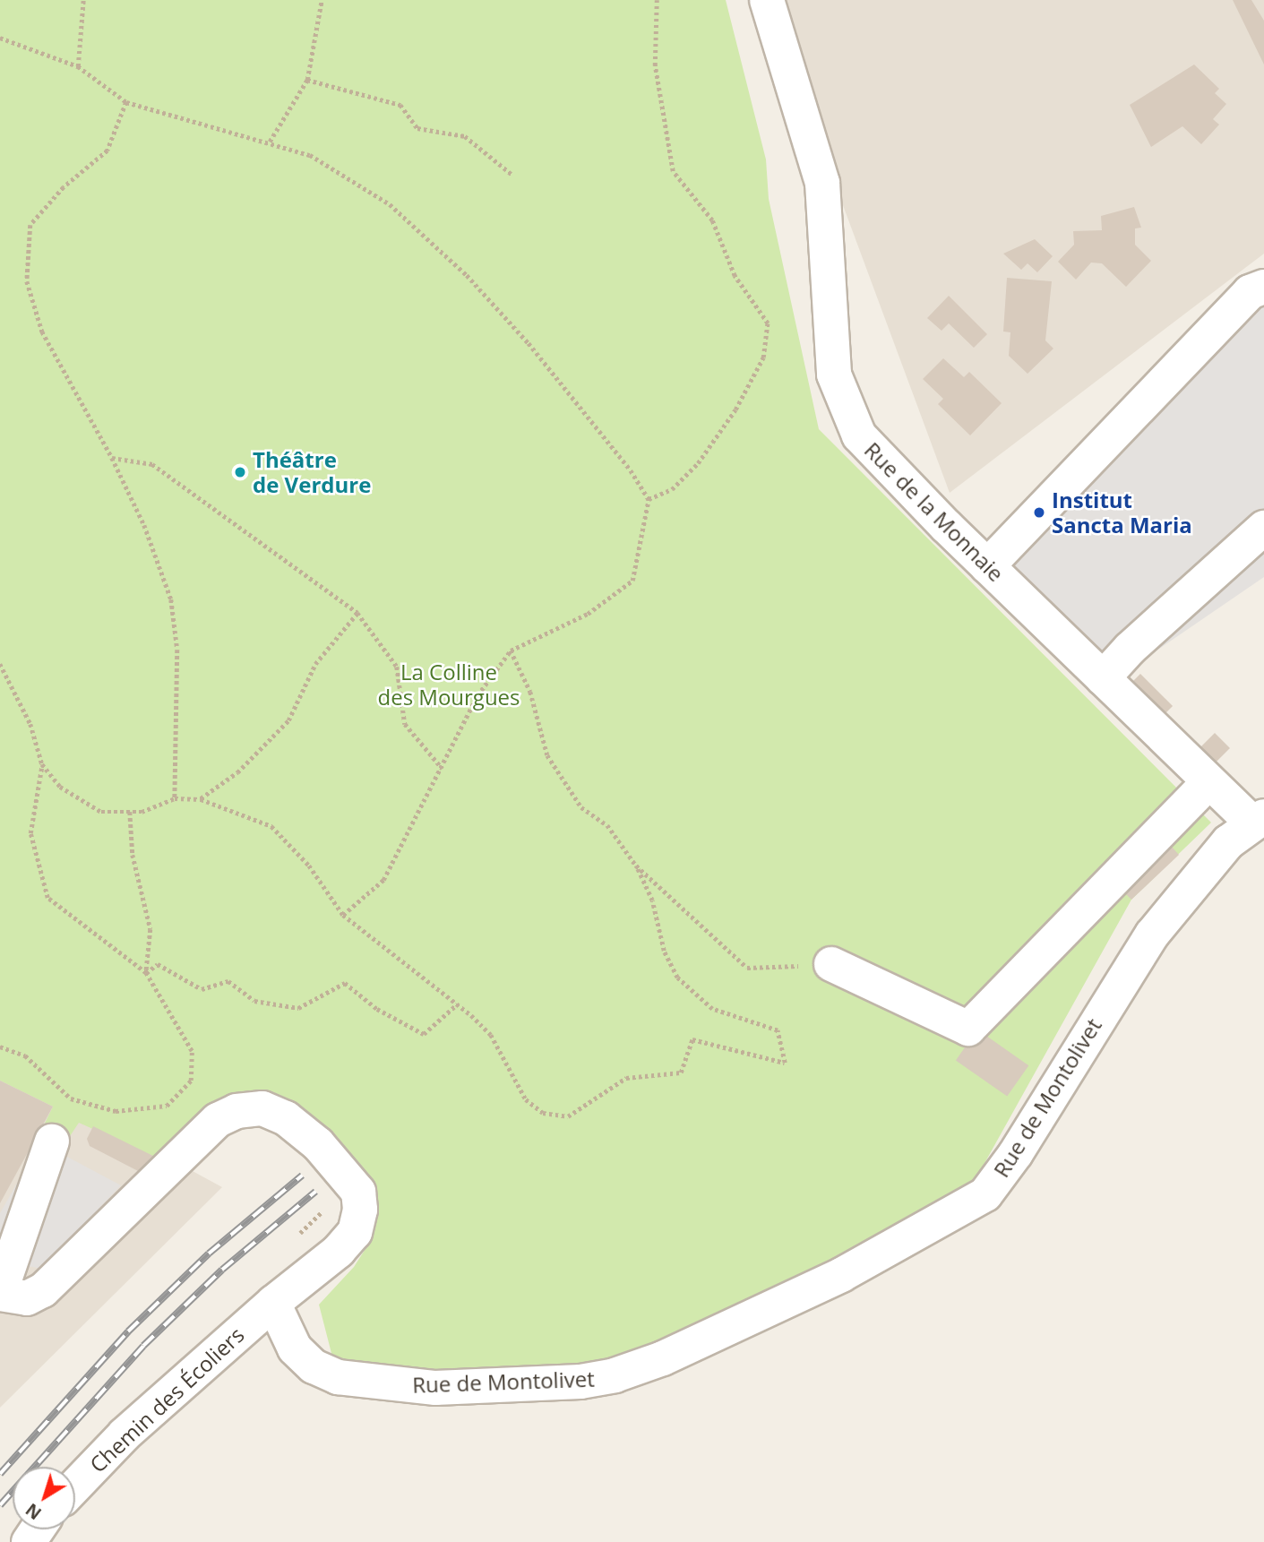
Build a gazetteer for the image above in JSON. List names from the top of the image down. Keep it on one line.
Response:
{"streets":{"street":["Rue de la Monnaie","Rue de Montolivet","Chemin des Écoliers"]},"crossings":[["Rue de la Monnaie","Rue de Montolivet"],["Rue de Montolivet","Chemin des Écoliers"]],"parks":["La Colline des Mourgues"],"places":["Théâtre de Verdure","Institut Sancta Maria"],"north":"bottom left"}
